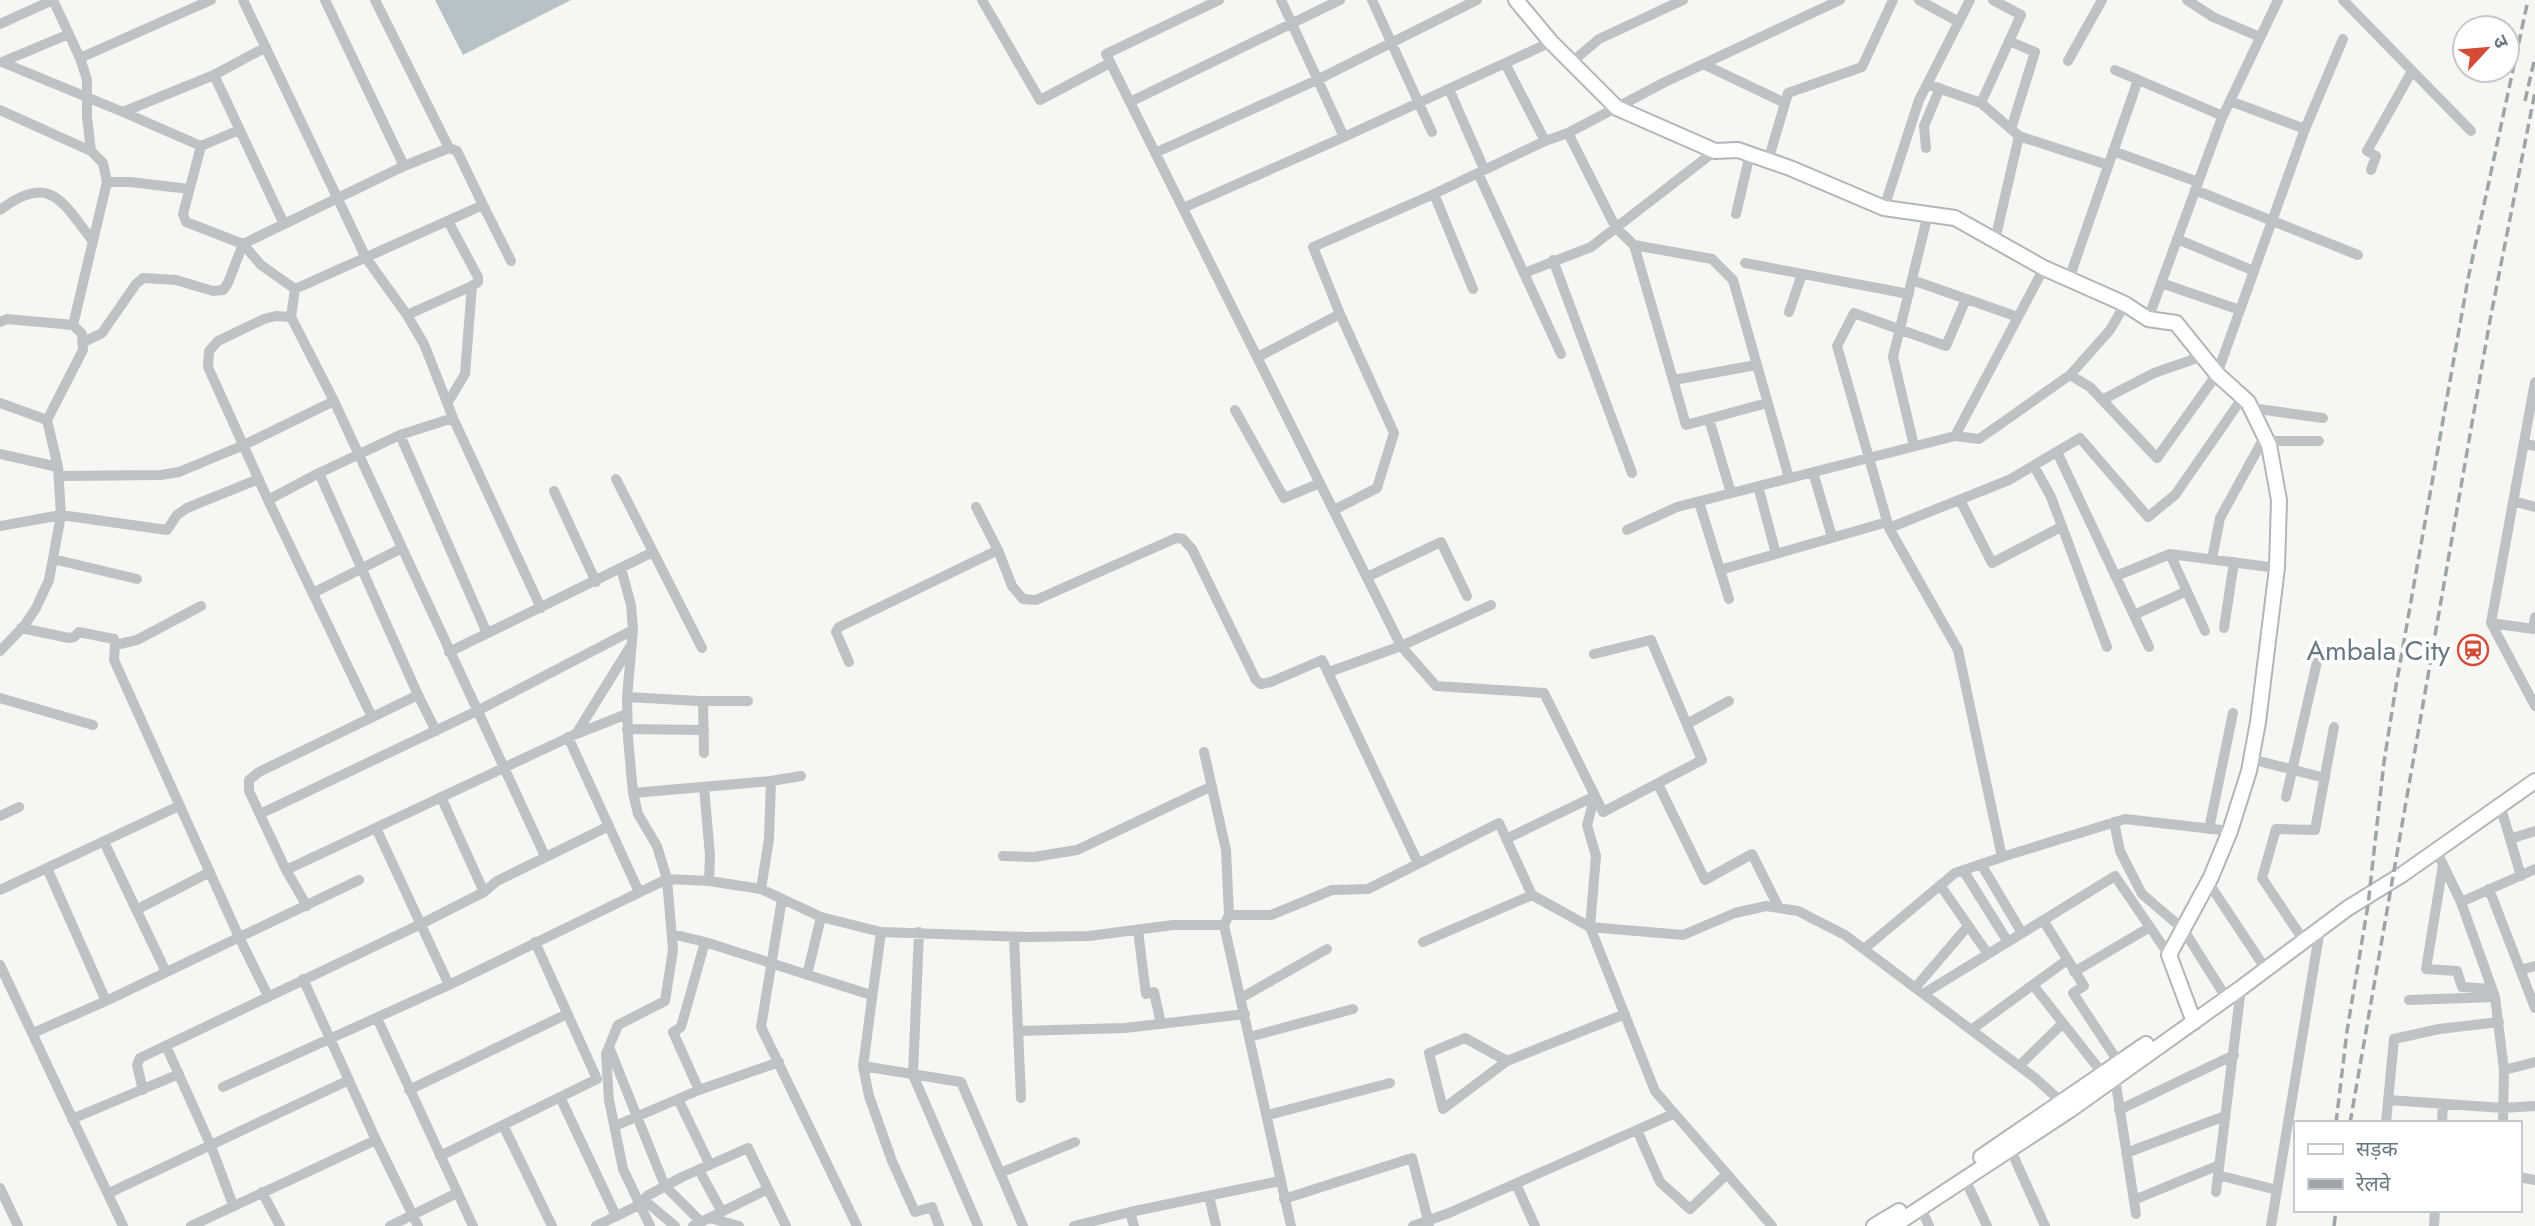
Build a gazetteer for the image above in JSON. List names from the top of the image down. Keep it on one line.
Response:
{"places":{"station":["Ambala City"]},"legend":["सड़क","रेलवे"],"north":"top right"}
